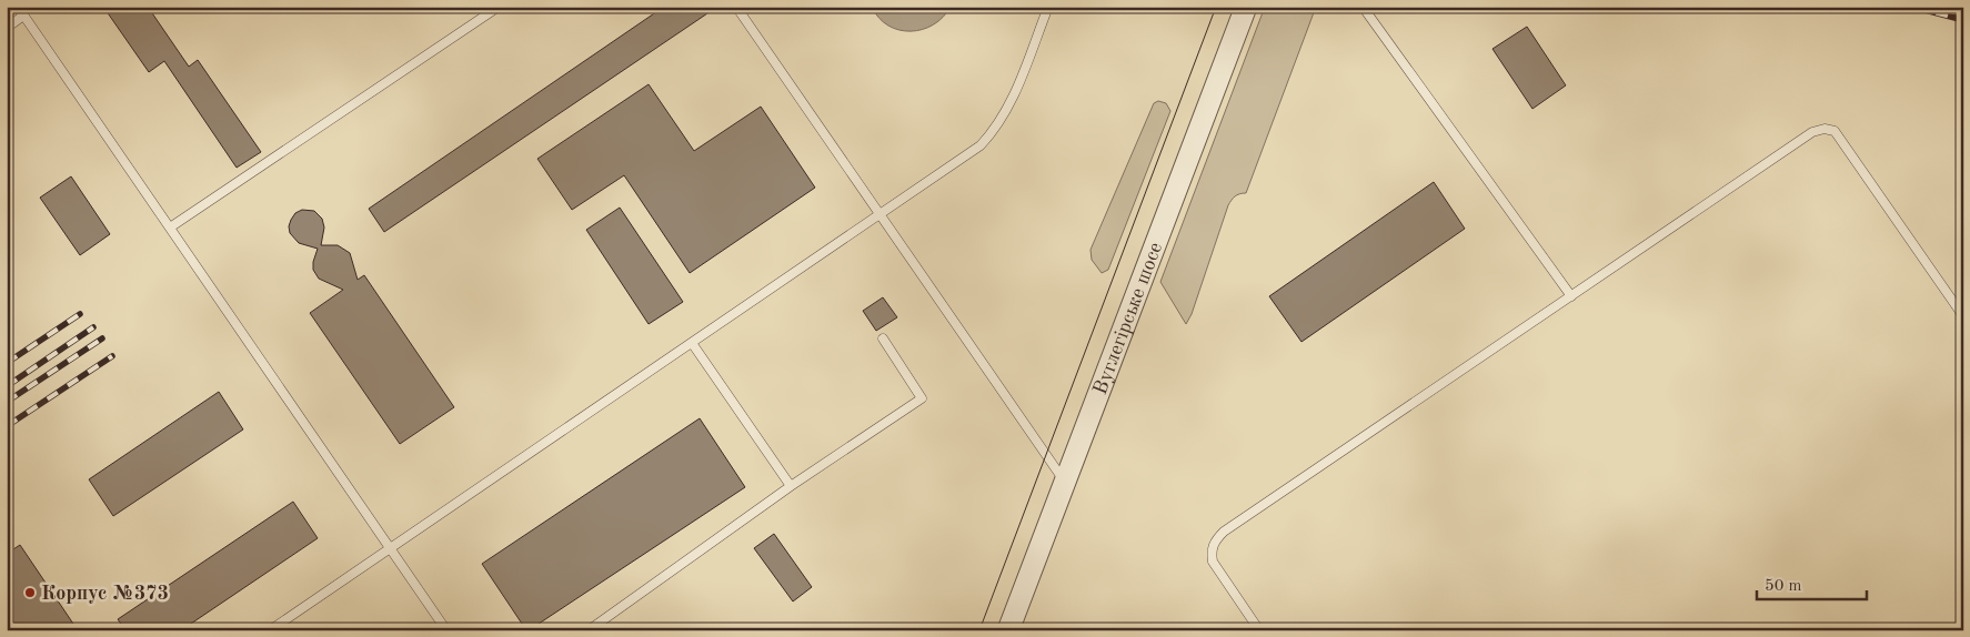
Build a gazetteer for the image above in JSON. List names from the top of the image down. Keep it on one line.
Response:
{"streets":{"street":["Вуглегірське шосе"]},"places":["Корпус №373"],"scale_bar":"50 m"}
